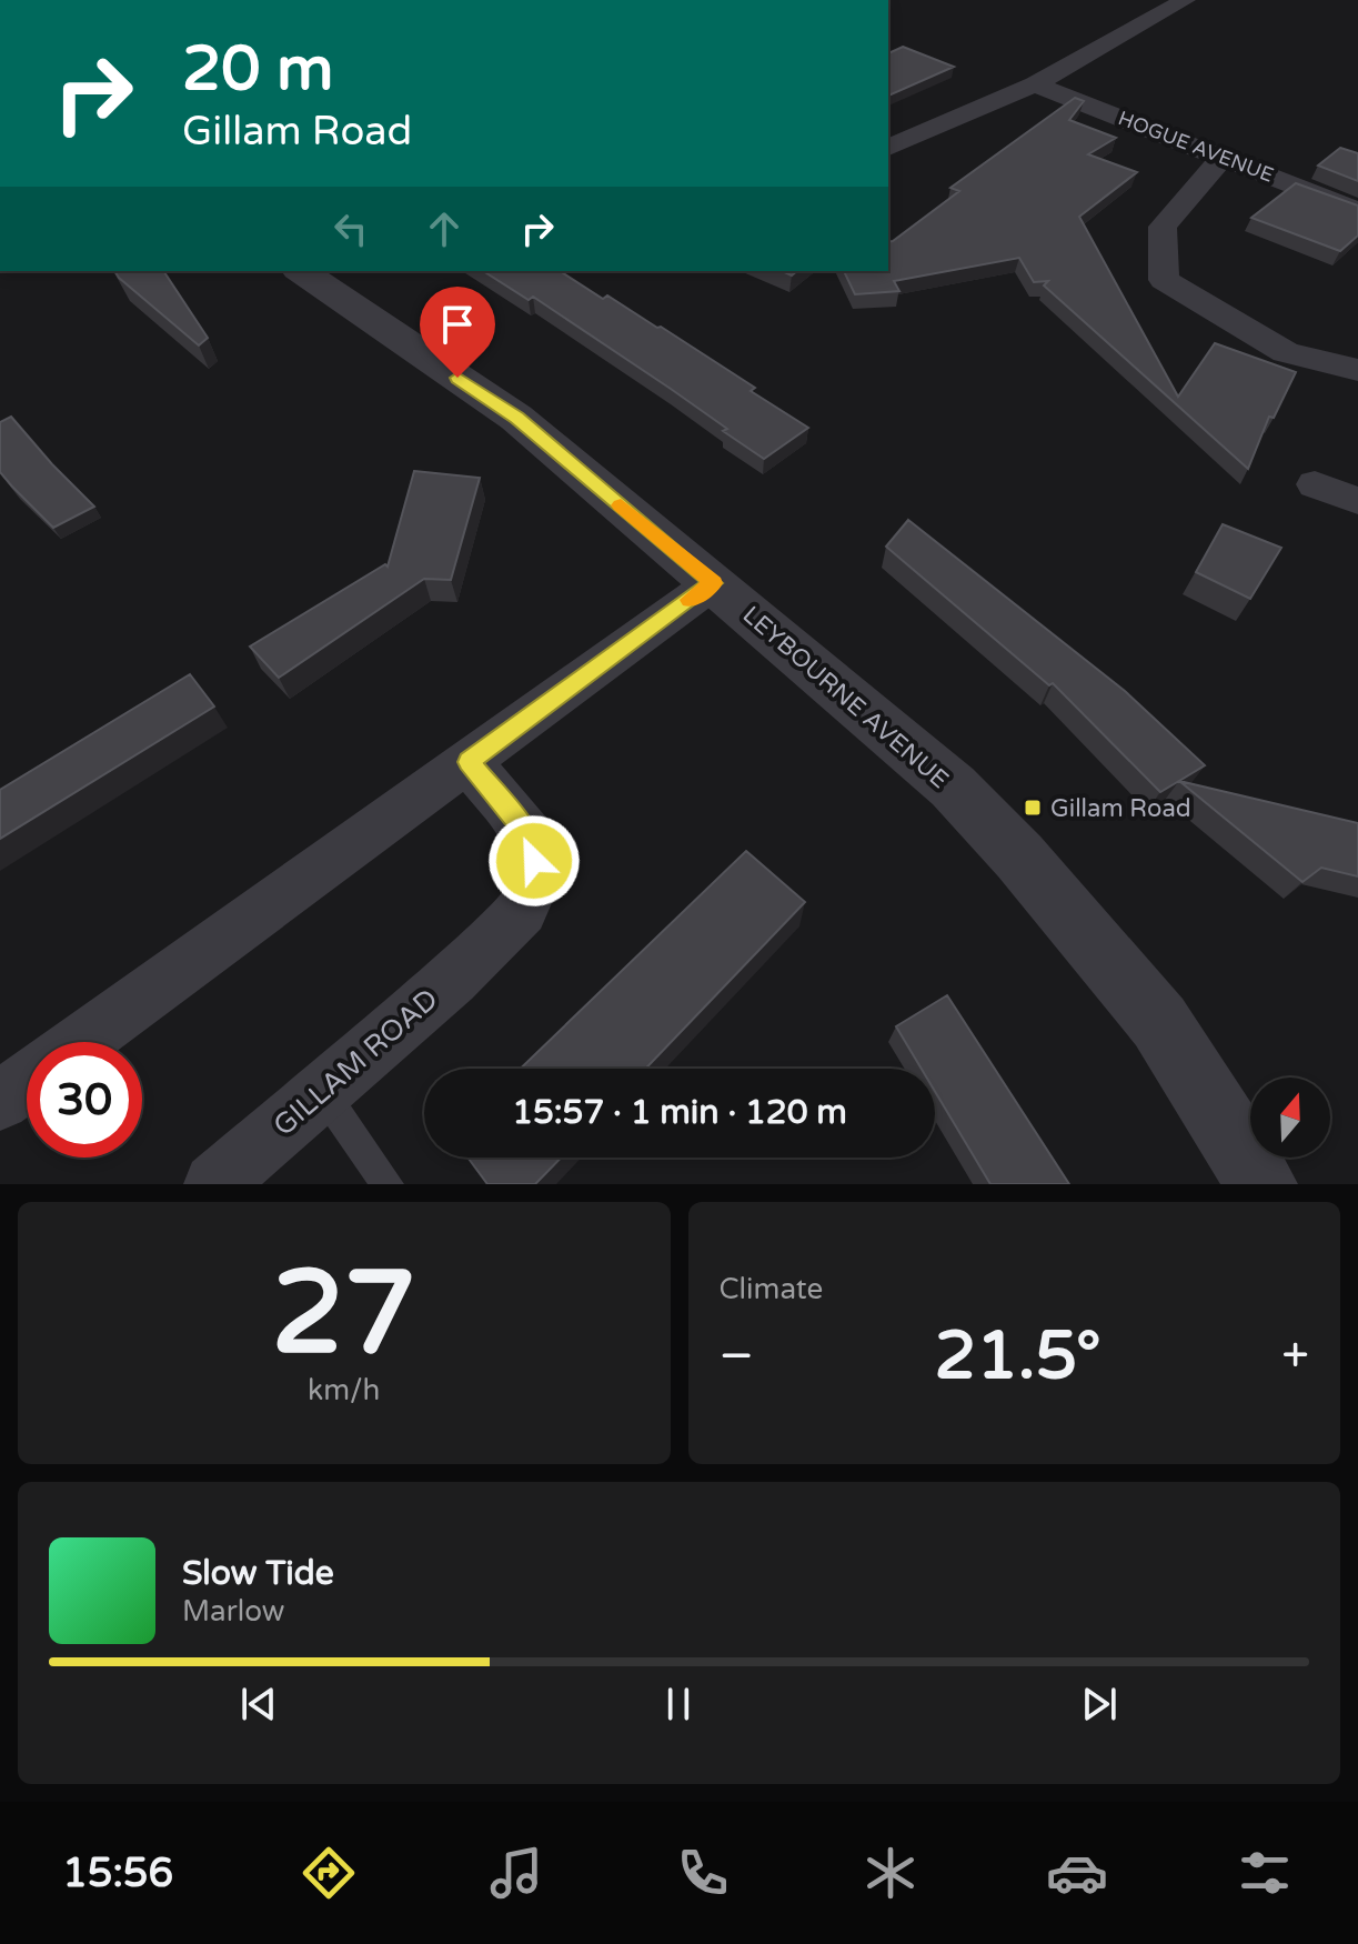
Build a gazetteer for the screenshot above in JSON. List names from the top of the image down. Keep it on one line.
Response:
{"streets":{"street":["HOGUE AVENUE","LEYBOURNE AVENUE","GILLAM ROAD"]},"places":{"transit":["Gillam Road"]},"north":"top","page":{"turn":["20 m","Gillam Road"],"limit":"30","trip":"15:57 · 1 min · 120 m","tile":[["27","km/h"],"Climate"],"heat":["−","21.5°","+"],"song":["Slow Tide","Marlow"],"tabs":"15:56"}}
